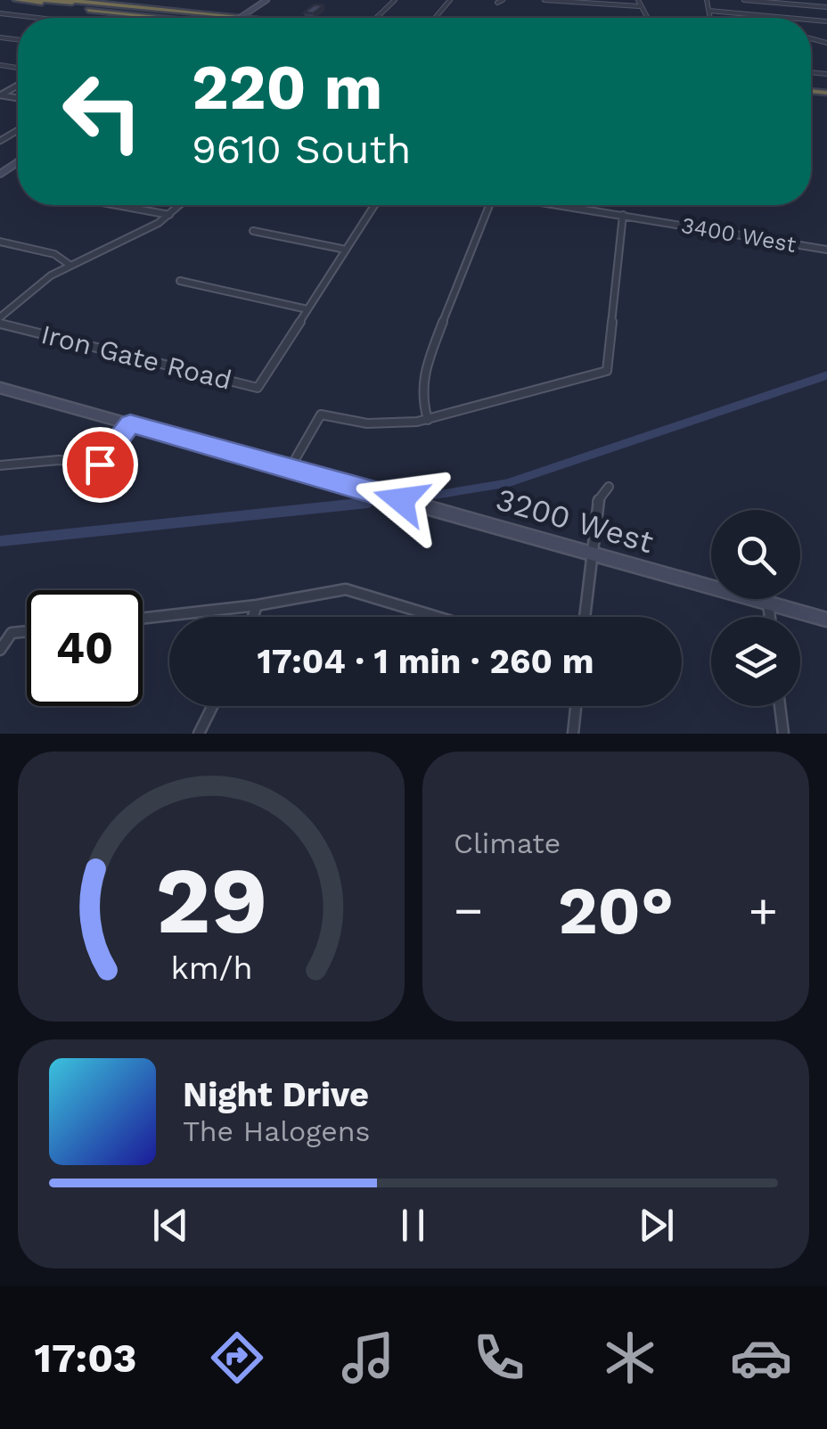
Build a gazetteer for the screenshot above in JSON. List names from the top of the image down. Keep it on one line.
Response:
{"streets":{"street":["3400 West","Iron Gate Road","3200 West"]},"page":{"turn":["220 m","9610 South"],"limit":"40","trip":"17:04 · 1 min · 260 m","tile":"Climate","heat":["−","20°","+"],"song":["Night Drive","The Halogens"],"tabs":"17:03","gauge":["29","km/h"]}}
